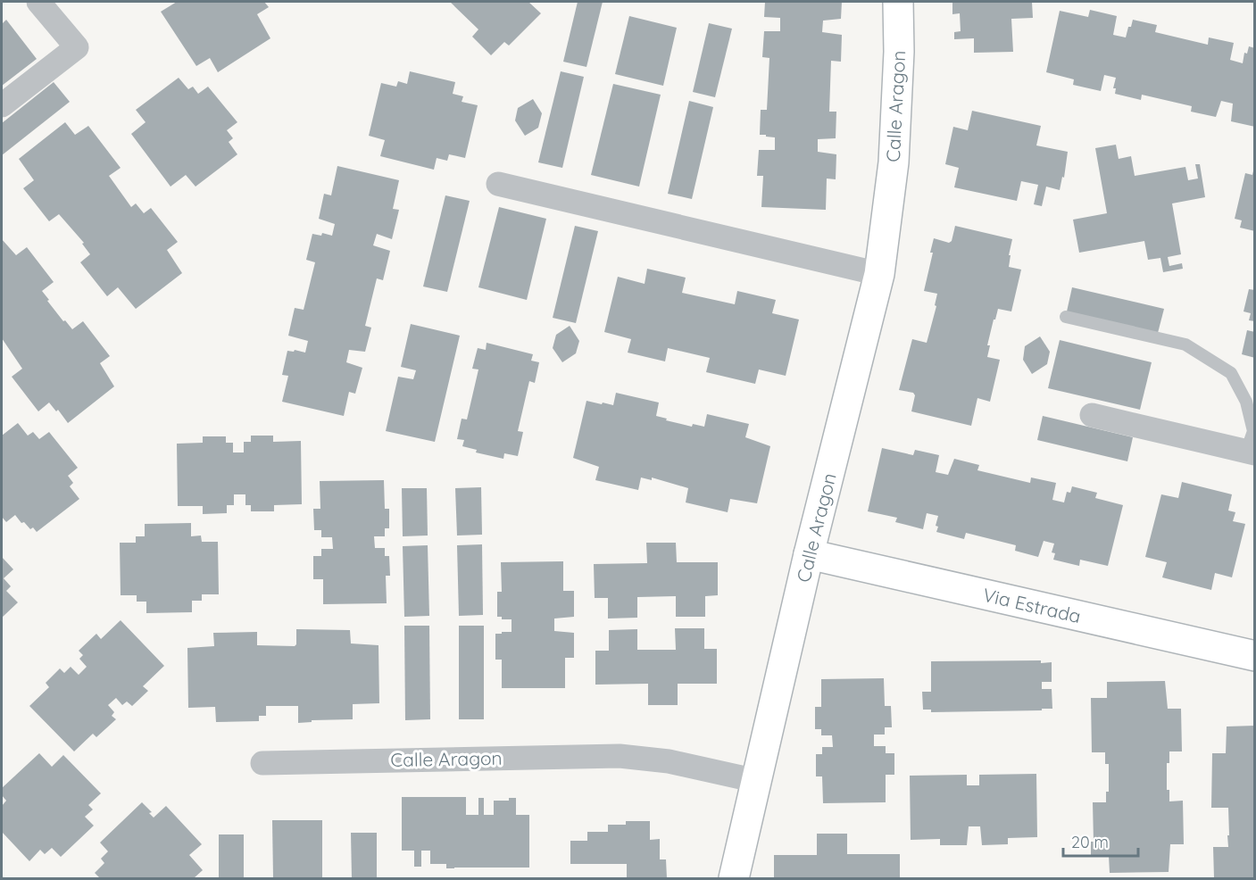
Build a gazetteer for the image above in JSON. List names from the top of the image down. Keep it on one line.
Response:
{"streets":{"street":["Calle Aragon","Via Estrada"]},"crossings":[["Calle Aragon","Via Estrada"]],"scale_bar":"20 m"}
